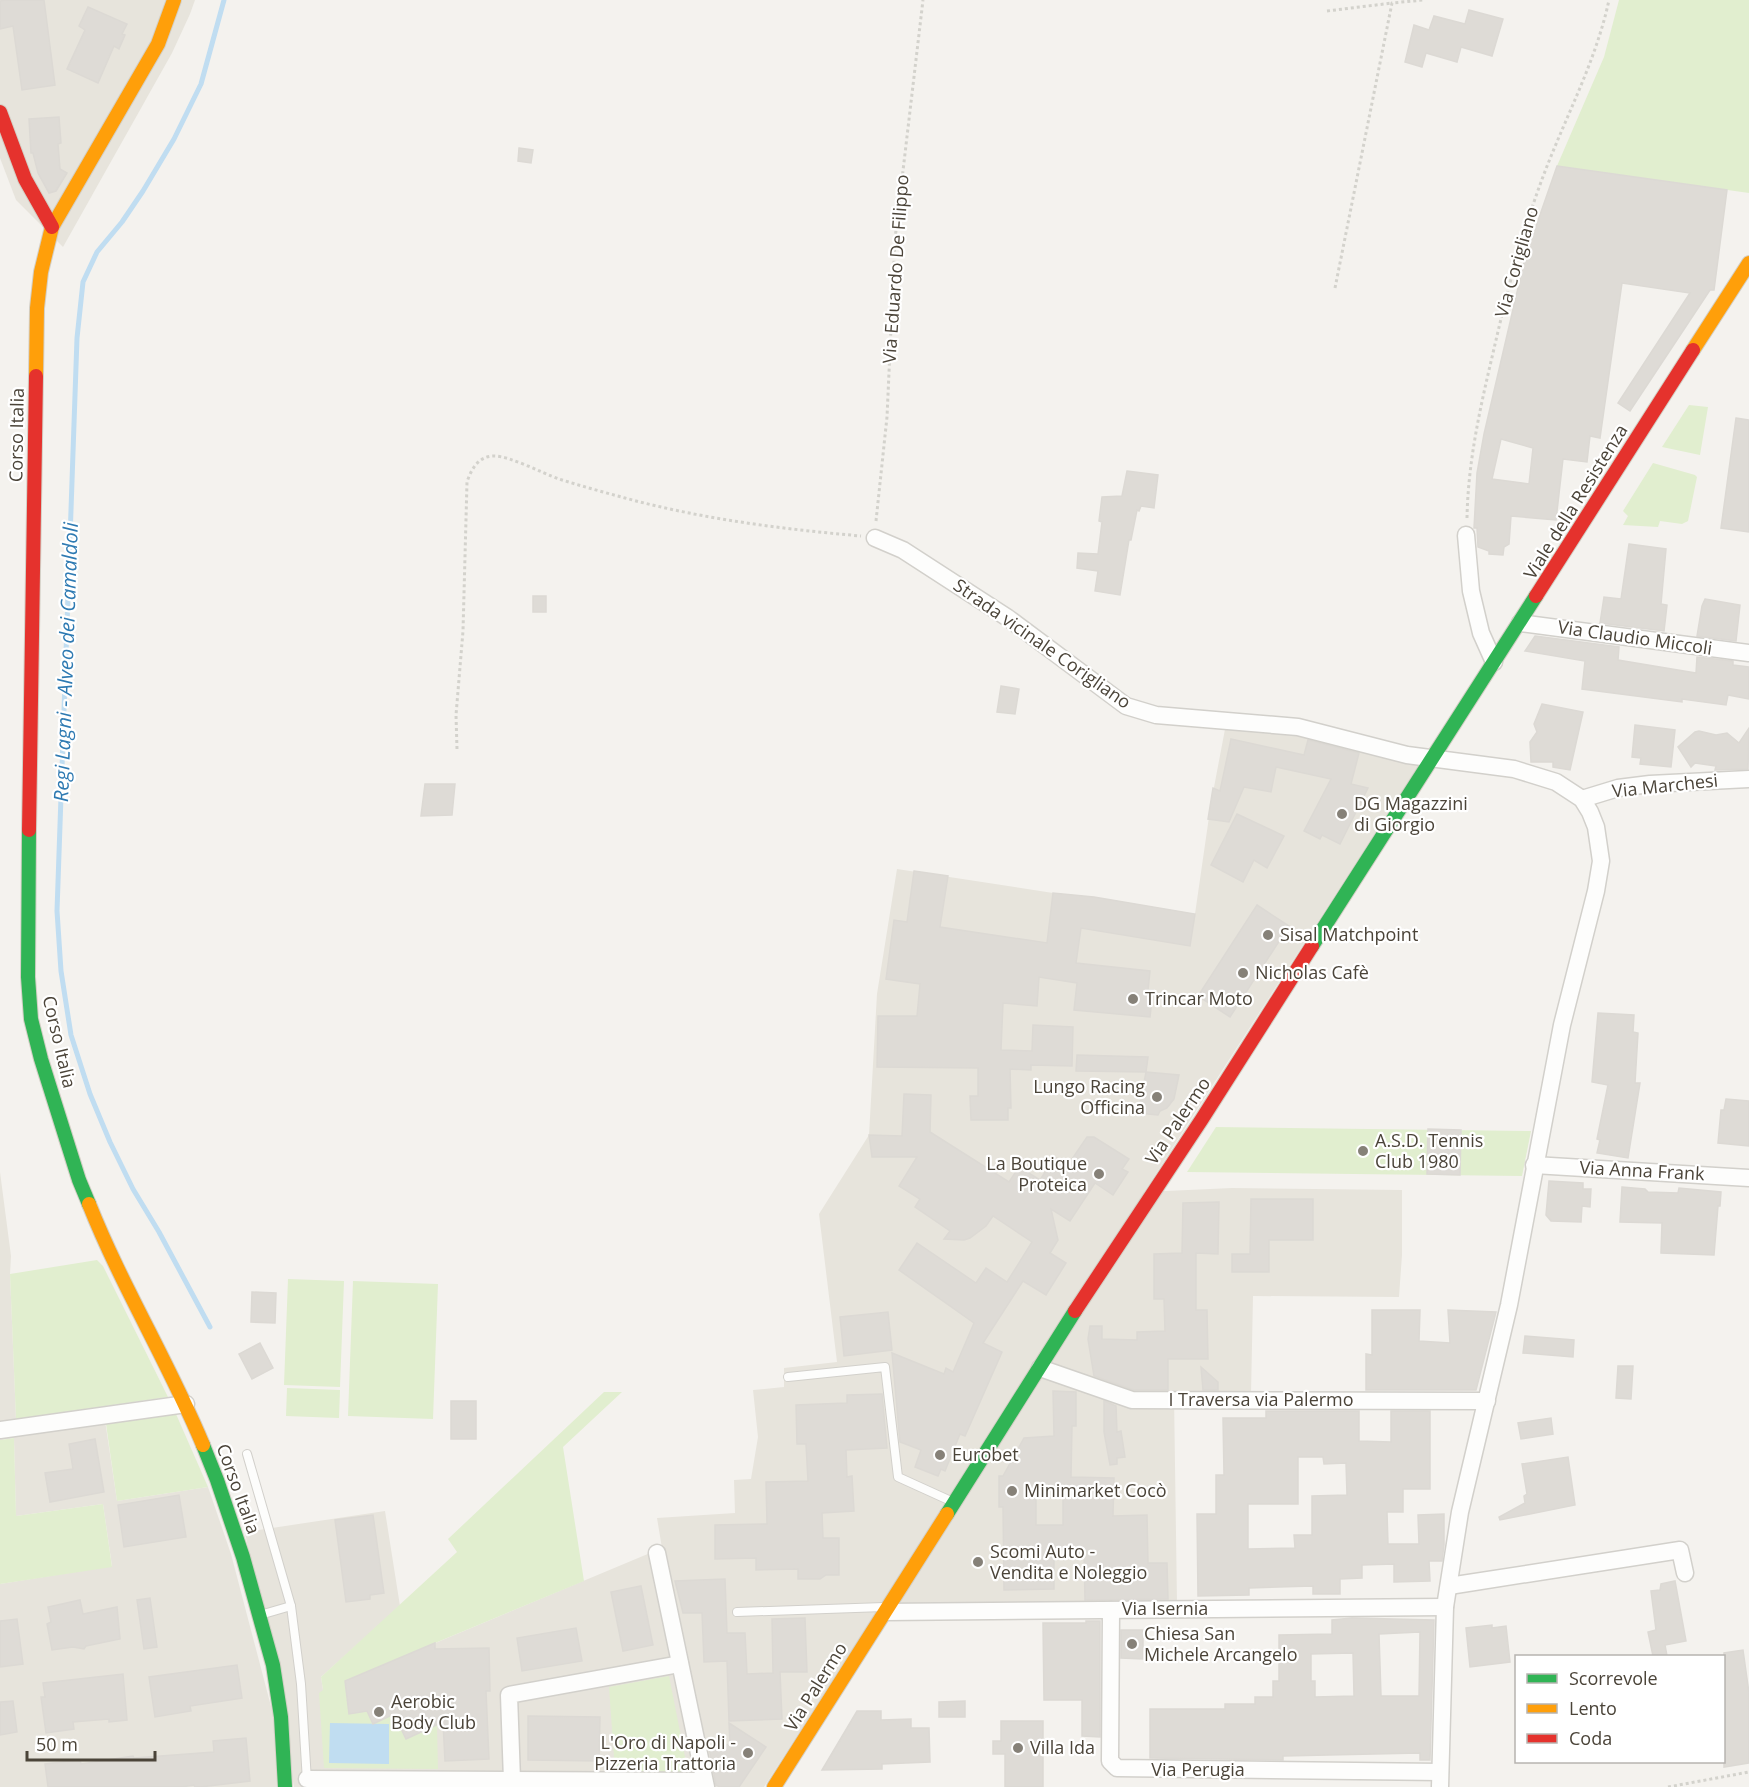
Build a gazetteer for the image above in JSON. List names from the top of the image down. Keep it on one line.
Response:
{"streets":{"street":["Corso Italia","Viale della Resistenza","Via Claudio Miccoli","Strada vicinale Corigliano","Via Marchesi","Via Palermo","Via Anna Frank","I Traversa via Palermo","Via Isernia","Via Perugia"],"path":["Via Corigliano","Via Eduardo De Filippo"]},"crossings":[["Via Eduardo De Filippo","Strada vicinale Corigliano"],["Viale della Resistenza","Via Claudio Miccoli"],["Viale della Resistenza","Strada vicinale Corigliano"],["Viale della Resistenza","Via Palermo"],["Strada vicinale Corigliano","Via Marchesi"],["Strada vicinale Corigliano","Via Palermo"],["Via Palermo","I Traversa via Palermo"],["Via Palermo","Via Isernia"],["Via Isernia","Via Perugia"]],"water":["Regi Lagni - Alveo dei Camaldoli"],"places":["DG Magazzini di Giorgio","Sisal Matchpoint","Nicholas Cafè","Trincar Moto","Lungo Racing Officina","A.S.D. Tennis Club 1980","La Boutique Proteica","Eurobet","Minimarket Cocò","Scomi Auto - Vendita e Noleggio","Chiesa San Michele Arcangelo","Aerobic Body Club","Villa Ida","L'Oro di Napoli - Pizzeria Trattoria"],"legend":["Scorrevole","Lento","Coda"],"scale_bar":"50 m"}
